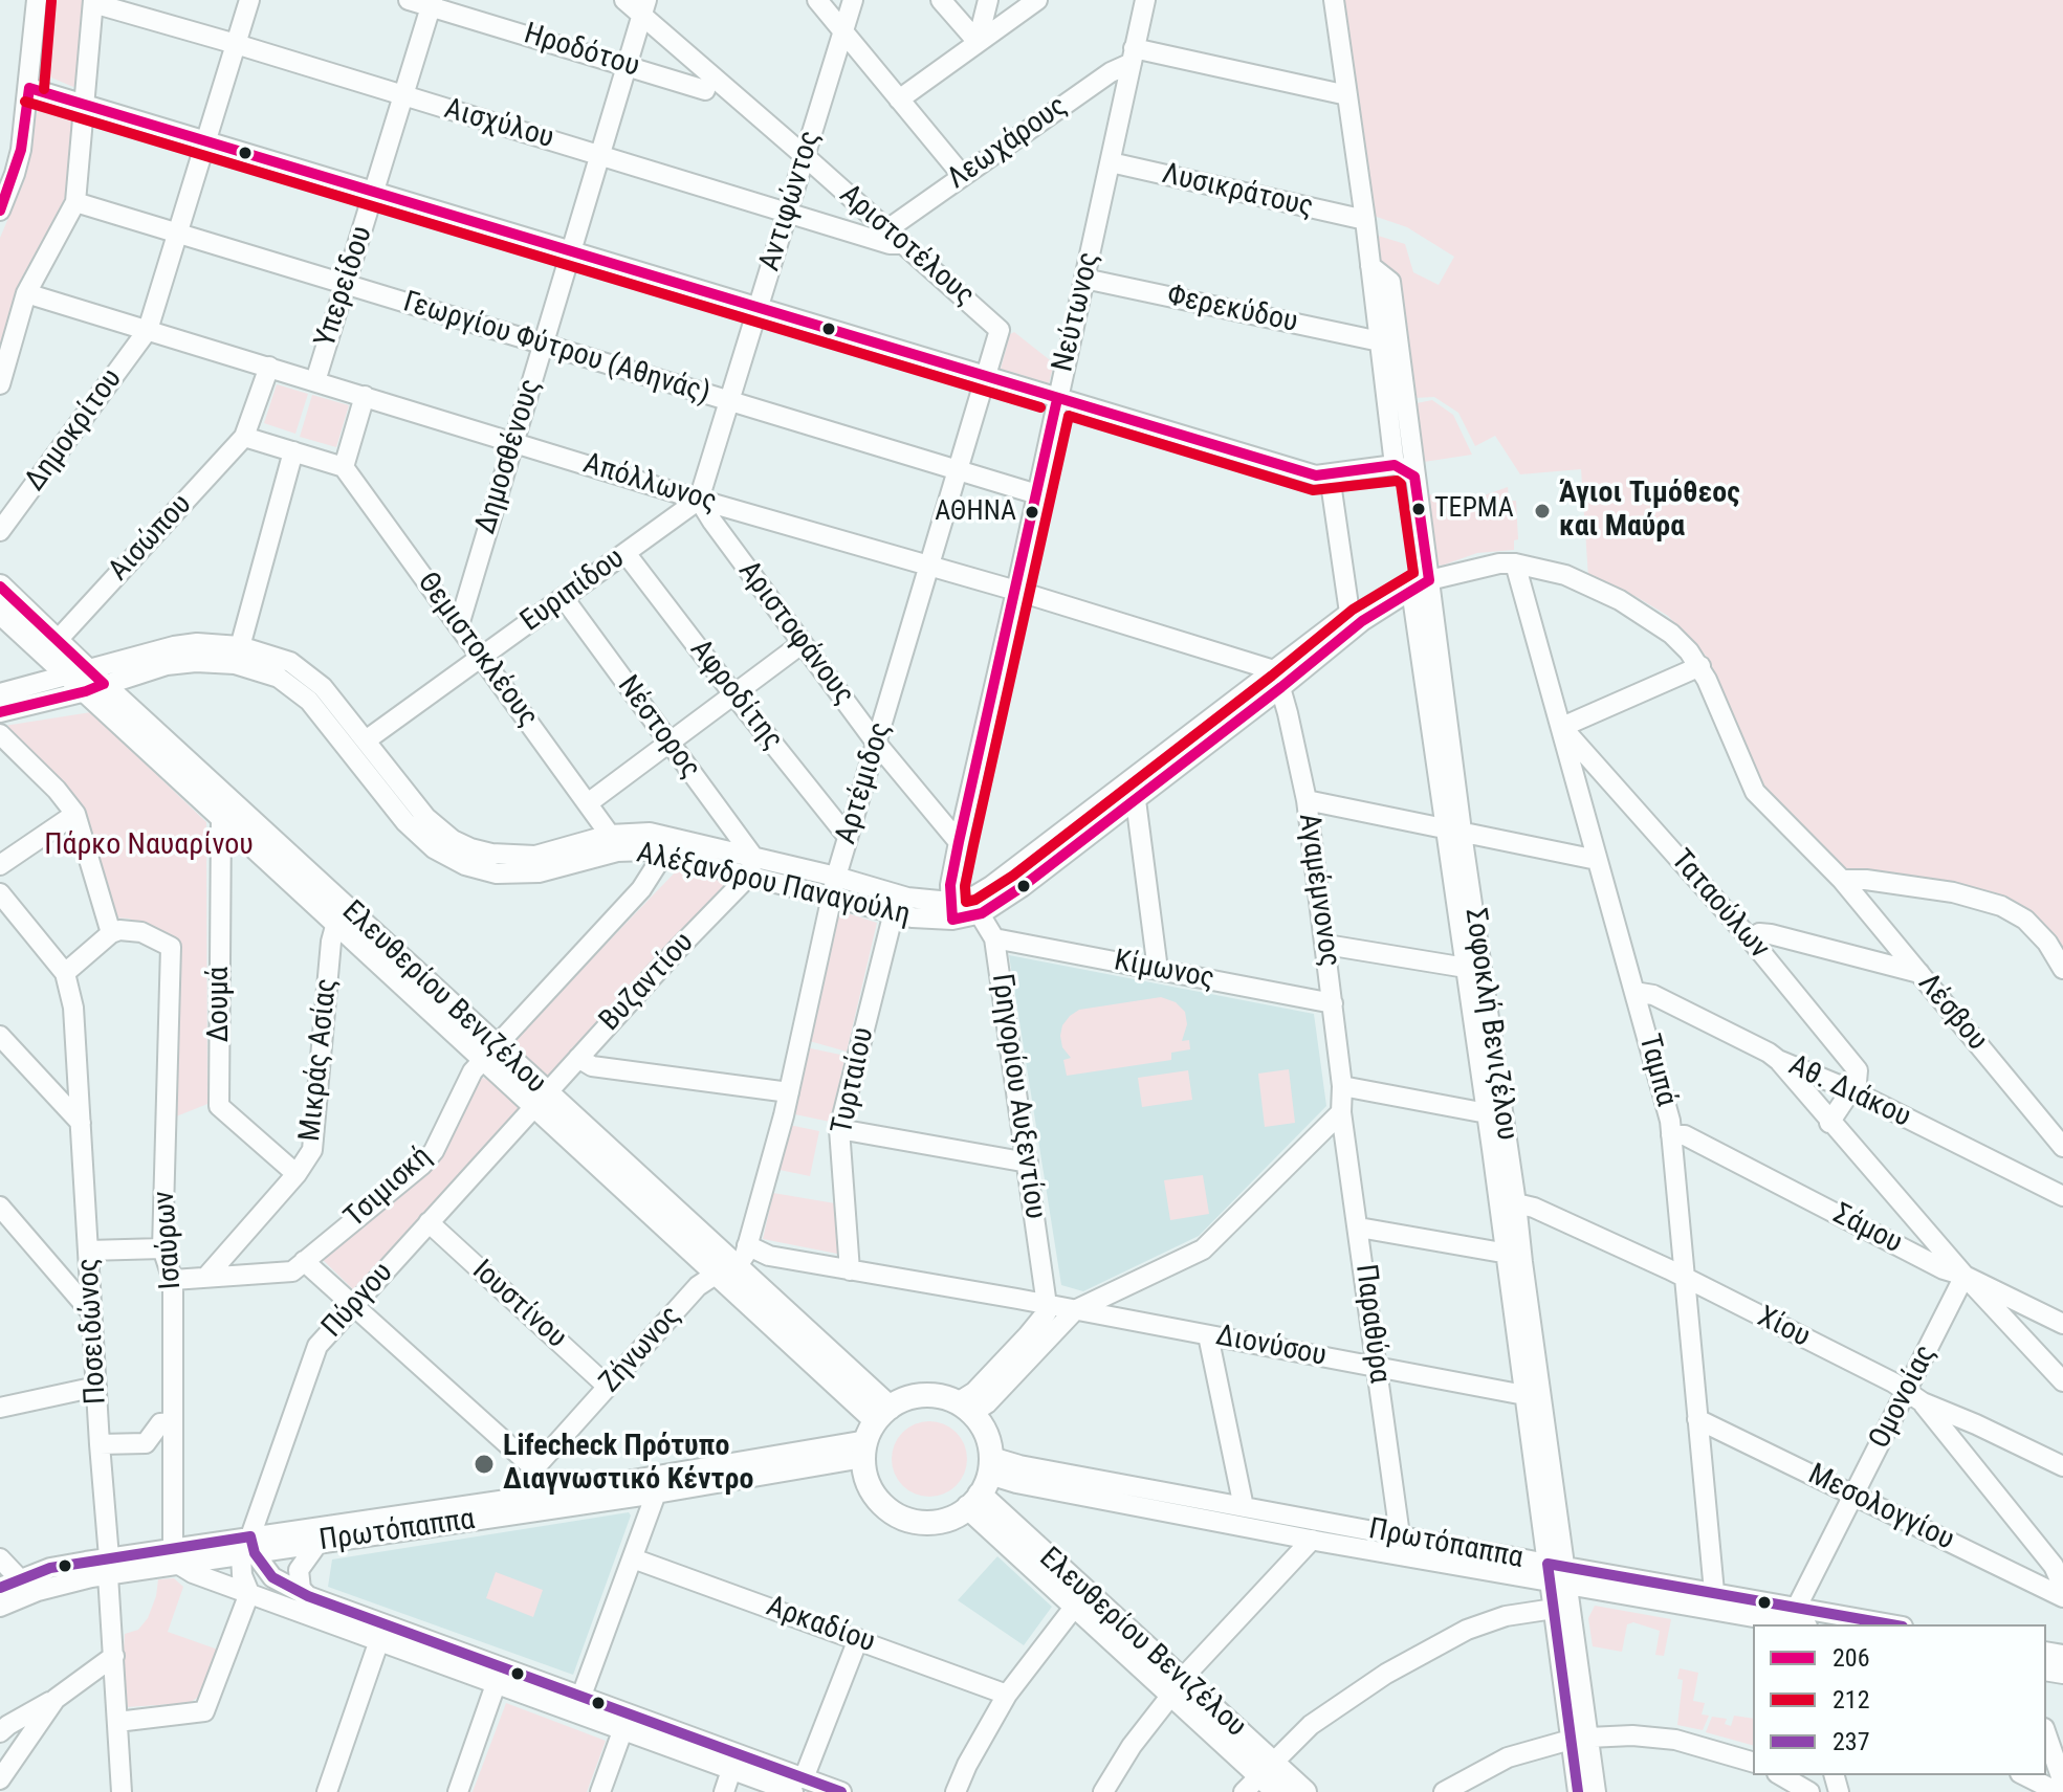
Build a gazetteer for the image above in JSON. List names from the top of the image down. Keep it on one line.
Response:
{"streets":{"main road":["Ελευθερίου Βενιζέλου"],"street":["Ηροδότου","Αισχύλου","Λεωχάρους","Λυσικράτους","Αντιφώντος","Αριστοτέλους","Υπερείδου","Φερεκύδου","Νεύτωνος","Γεωργίου Φύτρου (Αθηνάς)","Δημοκρίτου","Δημοσθένους","Απόλλωνος","Αισώπου","Ευριπίδου","Αριστοφάνους","Θεμιστοκλέους","Αφροδίτης","Νέστορος","Αρτέμιδος","Αλέξανδρου Παναγούλη","Αγαμέμνονος","Ταταούλων","Κίμωνος","Βυζαντίου","Δουμά","Λέσβου","Σοφοκλή Βενιζέλου","Μικράς Ασίας","Ταμπά","Τυρταίου","Αθ. Διάκου","Γρηγορίου Αυξεντίου","Τσιμισκή","Σάμου","Ισαύρων","Πύργου","Ιουστίνου","Παραθύρα","Χίου","Ποσειδώνος","Διονύσου","Ζήνωνος","Ομονοίας","Μεσολογγίου","Πρωτόπαππα","Αρκαδίου"]},"crossings":[["Ηροδότου","Υπερείδου"],["Ηροδότου","Δημοσθένους"],["Αισχύλου","Αντιφώντος"],["Αισχύλου","Αριστοτέλους"],["Αισχύλου","Υπερείδου"],["Αισχύλου","Δημοκρίτου"],["Αισχύλου","Δημοσθένους"],["Λεωχάρους","Αριστοτέλους"],["Λεωχάρους","Νεύτωνος"],["Λυσικράτους","Νεύτωνος"],["Λυσικράτους","Σοφοκλή Βενιζέλου"],["Αντιφώντος","Αριστοτέλους"],["Αντιφώντος","Γεωργίου Φύτρου (Αθηνάς)"],["Αντιφώντος","Απόλλωνος"],["Αντιφώντος","Ευριπίδου"],["Αντιφώντος","Αριστοφάνους"],["Αριστοτέλους","Δημοσθένους"],["Αριστοτέλους","Αρτέμιδος"],["Υπερείδου","Γεωργίου Φύτρου (Αθηνάς)"],["Υπερείδου","Απόλλωνος"],["Φερεκύδου","Νεύτωνος"],["Φερεκύδου","Σοφοκλή Βενιζέλου"],["Νεύτωνος","Γεωργίου Φύτρου (Αθηνάς)"],["Νεύτωνος","Απόλλωνος"],["Νεύτωνος","Αριστοφάνους"],["Νεύτωνος","Αλέξανδρου Παναγούλη"],["Γεωργίου Φύτρου (Αθηνάς)","Δημοκρίτου"],["Γεωργίου Φύτρου (Αθηνάς)","Δημοσθένους"],["Γεωργίου Φύτρου (Αθηνάς)","Αρτέμιδος"],["Δημοκρίτου","Απόλλωνος"],["Δημοσθένους","Απόλλωνος"],["Δημοσθένους","Θεμιστοκλέους"],["Απόλλωνος","Ευριπίδου"],["Απόλλωνος","Αριστοφάνους"],["Απόλλωνος","Αρτέμιδος"],["Απόλλωνος","Αλέξανδρου Παναγούλη"],["Απόλλωνος","Αγαμέμνονος"],["Αισώπου","Ελευθερίου Βενιζέλου"],["Ευριπίδου","Αριστοφάνους"],["Ευριπίδου","Θεμιστοκλέους"],["Ευριπίδου","Αφροδίτης"],["Ευριπίδου","Νέστορος"],["Ευριπίδου","Αλέξανδρου Παναγούλη"],["Αριστοφάνους","Αρτέμιδος"],["Θεμιστοκλέους","Αλέξανδρου Παναγούλη"],["Αφροδίτης","Αρτέμιδος"],["Νέστορος","Αλέξανδρου Παναγούλη"],["Νέστορος","Βυζαντίου"],["Αρτέμιδος","Αλέξανδρου Παναγούλη"],["Αρτέμιδος","Ελευθερίου Βενιζέλου"],["Αρτέμιδος","Διονύσου"],["Αρτέμιδος","Ζήνωνος"],["Αλέξανδρου Παναγούλη","Αγαμέμνονος"],["Αλέξανδρου Παναγούλη","Βυζαντίου"],["Αλέξανδρου Παναγούλη","Ελευθερίου Βενιζέλου"],["Αλέξανδρου Παναγούλη","Λέσβου"],["Αλέξανδρου Παναγούλη","Σοφοκλή Βενιζέλου"],["Αλέξανδρου Παναγούλη","Ταμπά"],["Αλέξανδρου Παναγούλη","Τυρταίου"],["Αλέξανδρου Παναγούλη","Γρηγορίου Αυξεντίου"],["Αγαμέμνονος","Κίμωνος"],["Αγαμέμνονος","Παραθύρα"],["Ταταούλων","Ταμπά"],["Ταταούλων","Αθ. Διάκου"],["Κίμωνος","Γρηγορίου Αυξεντίου"],["Βυζαντίου","Ελευθερίου Βενιζέλου"],["Βυζαντίου","Πύργου"],["Ελευθερίου Βενιζέλου","Δουμά"],["Ελευθερίου Βενιζέλου","Μικράς Ασίας"],["Ελευθερίου Βενιζέλου","Τσιμισκή"],["Ελευθερίου Βενιζέλου","Πύργου"],["Ελευθερίου Βενιζέλου","Διονύσου"],["Ελευθερίου Βενιζέλου","Ζήνωνος"],["Ελευθερίου Βενιζέλου","Πρωτόπαππα"],["Δουμά","Μικράς Ασίας"],["Λέσβου","Ταμπά"],["Σοφοκλή Βενιζέλου","Χίου"],["Σοφοκλή Βενιζέλου","Διονύσου"],["Σοφοκλή Βενιζέλου","Πρωτόπαππα"],["Ταμπά","Αθ. Διάκου"],["Ταμπά","Σάμου"],["Ταμπά","Χίου"],["Ταμπά","Μεσολογγίου"],["Ταμπά","Πρωτόπαππα"],["Τυρταίου","Διονύσου"],["Γρηγορίου Αυξεντίου","Διονύσου"],["Σάμου","Ομονοίας"],["Πύργου","Ιουστίνου"],["Πύργου","Πρωτόπαππα"],["Ιουστίνου","Ζήνωνος"],["Παραθύρα","Διονύσου"],["Παραθύρα","Πρωτόπαππα"],["Χίου","Ομονοίας"],["Διονύσου","Ζήνωνος"],["Ομονοίας","Μεσολογγίου"],["Ομονοίας","Πρωτόπαππα"]],"parks":["Πάρκο Ναυαρίνου"],"places":["ΤΕΡΜΑ","Άγιοι Τιμόθεος και Μαύρα","ΑΘΗΝΑ","Lifecheck Πρότυπο Διαγνωστικό Κέντρο"],"lines":["transit line 212","transit line 206","transit line 237"],"legend":["206","212","237"]}
